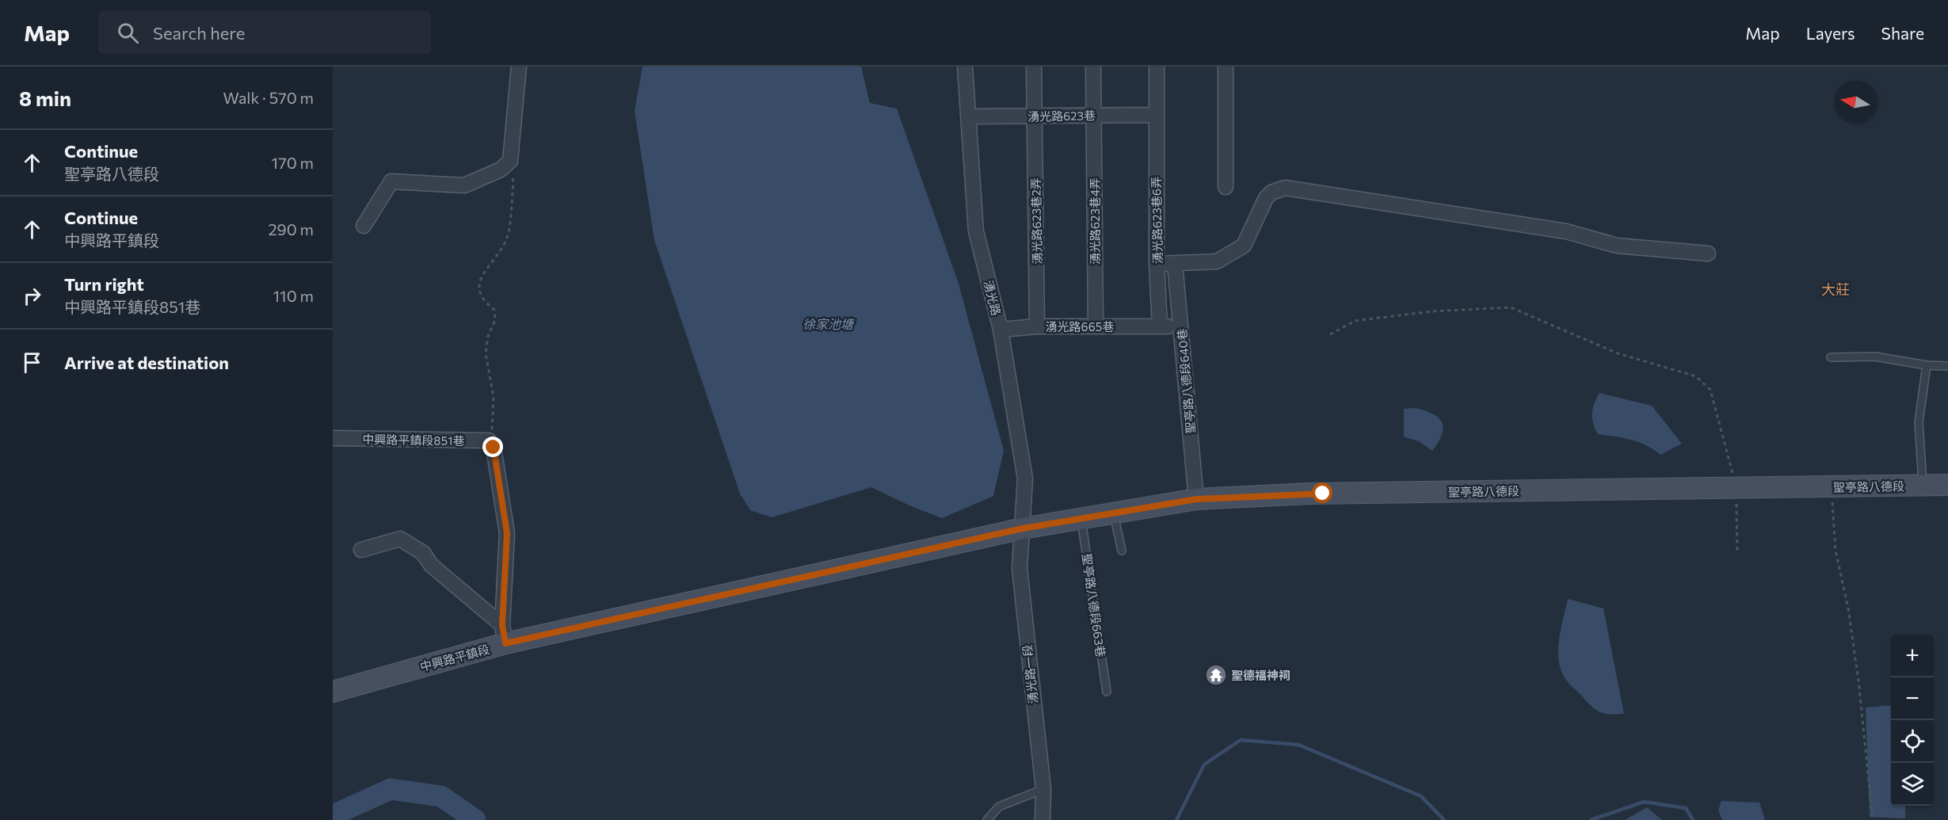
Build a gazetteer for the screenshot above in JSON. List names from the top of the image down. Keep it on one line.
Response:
{"streets":{"street":["湧光路623巷","湧光路623巷6弄","湧光路623巷2弄","湧光路623巷4弄","湧光路","湧光路665巷","聖亭路八德段640巷","中興路平鎮段851巷","聖亭路八德段","中興路平鎮段","湧光路一段"],"lane":["聖亭路八德段663巷"]},"crossings":[["湧光路623巷","湧光路623巷6弄"],["湧光路623巷","湧光路623巷2弄"],["湧光路623巷","湧光路623巷4弄"],["湧光路623巷","湧光路"],["湧光路623巷6弄","湧光路665巷"],["湧光路623巷2弄","湧光路665巷"],["湧光路623巷4弄","湧光路665巷"],["湧光路","湧光路665巷"],["湧光路","聖亭路八德段"],["湧光路","中興路平鎮段"],["湧光路","湧光路一段"],["湧光路665巷","聖亭路八德段640巷"],["聖亭路八德段640巷","聖亭路八德段"],["聖亭路八德段","聖亭路八德段663巷"],["聖亭路八德段","中興路平鎮段"],["聖亭路八德段","湧光路一段"],["中興路平鎮段","湧光路一段"]],"districts":["大莊"],"water":["徐家池塘"],"places":{"temple":["聖德福神祠"]},"north":"left","page":{"header":"Map","search":"Search here","nav":["Map","Layers","Share"],"heading":["8 min","Walk · 570 m"],"list":[["Continue","聖亭路八德段","170 m"],["Continue","中興路平鎮段","290 m"],["Turn right","中興路平鎮段851巷","110 m"],"Arrive at destination"],"map_buttons":["+","−"]}}
